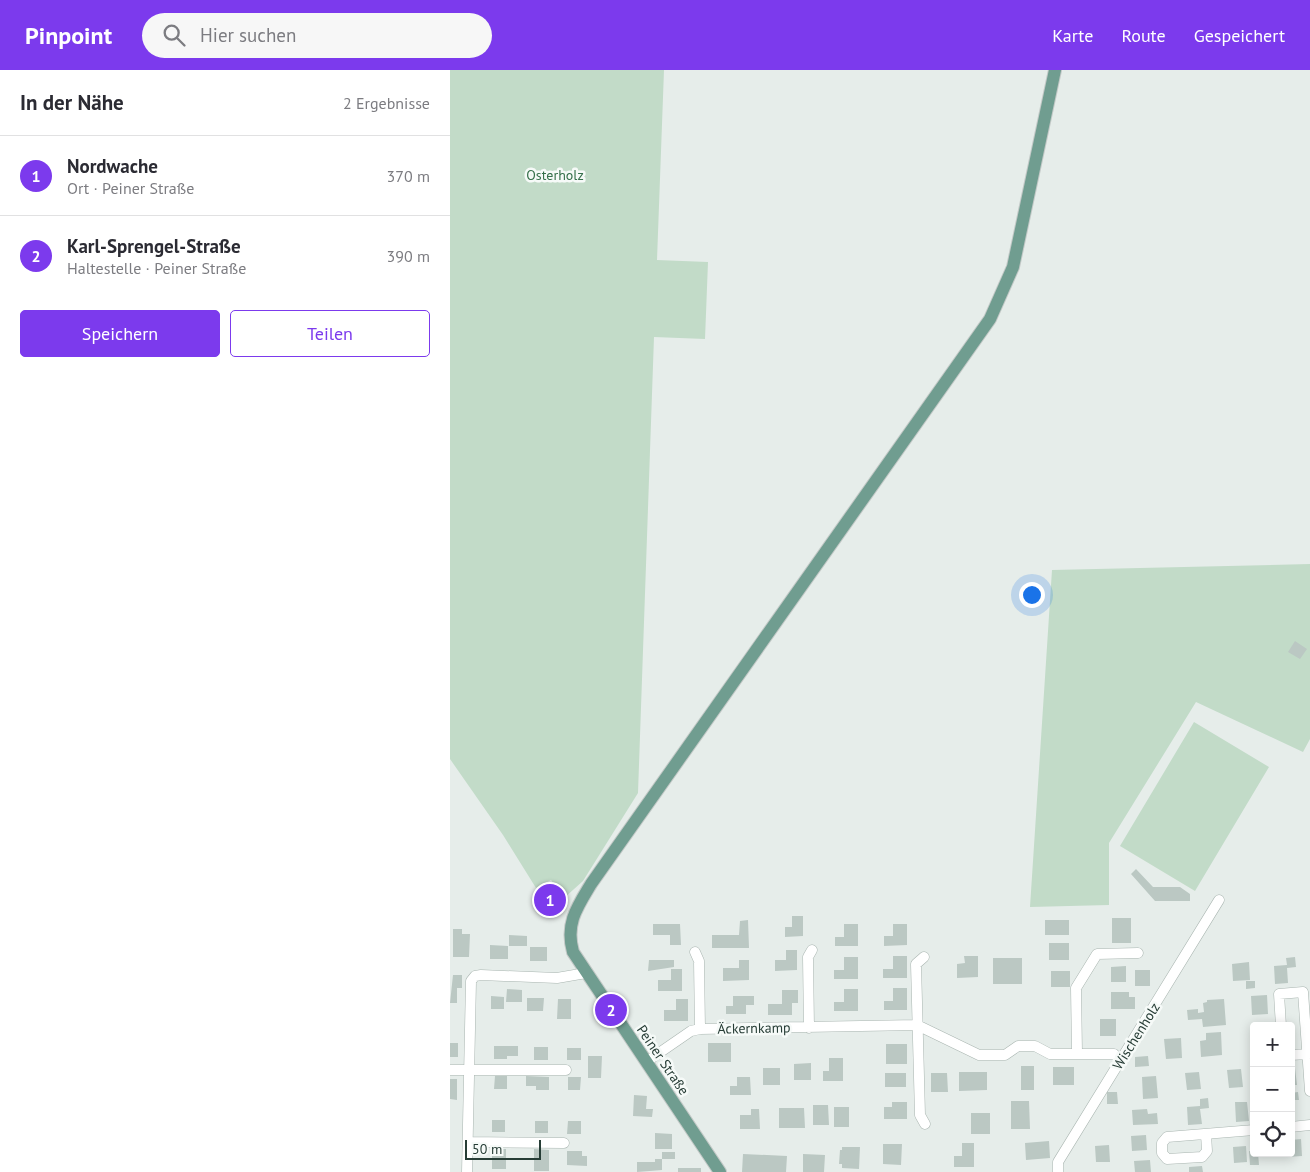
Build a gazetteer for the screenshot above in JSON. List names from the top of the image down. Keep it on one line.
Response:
{"streets":{"main road":["Peiner Straße"],"street":["Äckernkamp","Wischenholz"]},"crossings":[["Äckernkamp","Peiner Straße"]],"parks":["Osterholz"],"scale_bar":"50 m","page":{"header":"Pinpoint","search":"Hier suchen","nav":["Karte","Route","Gespeichert"],"heading":["In der Nähe","2 Ergebnisse"],"list":[{"mark":"1","name":"Nordwache","note":"Ort · Peiner Straße","value":"370 m"},{"mark":"2","name":"Karl-Sprengel-Straße","note":"Haltestelle · Peiner Straße","value":"390 m"}],"buttons":["Speichern","Teilen"],"pins":["1","2"],"map_buttons":["+","−"],"scale":"50 m"}}
